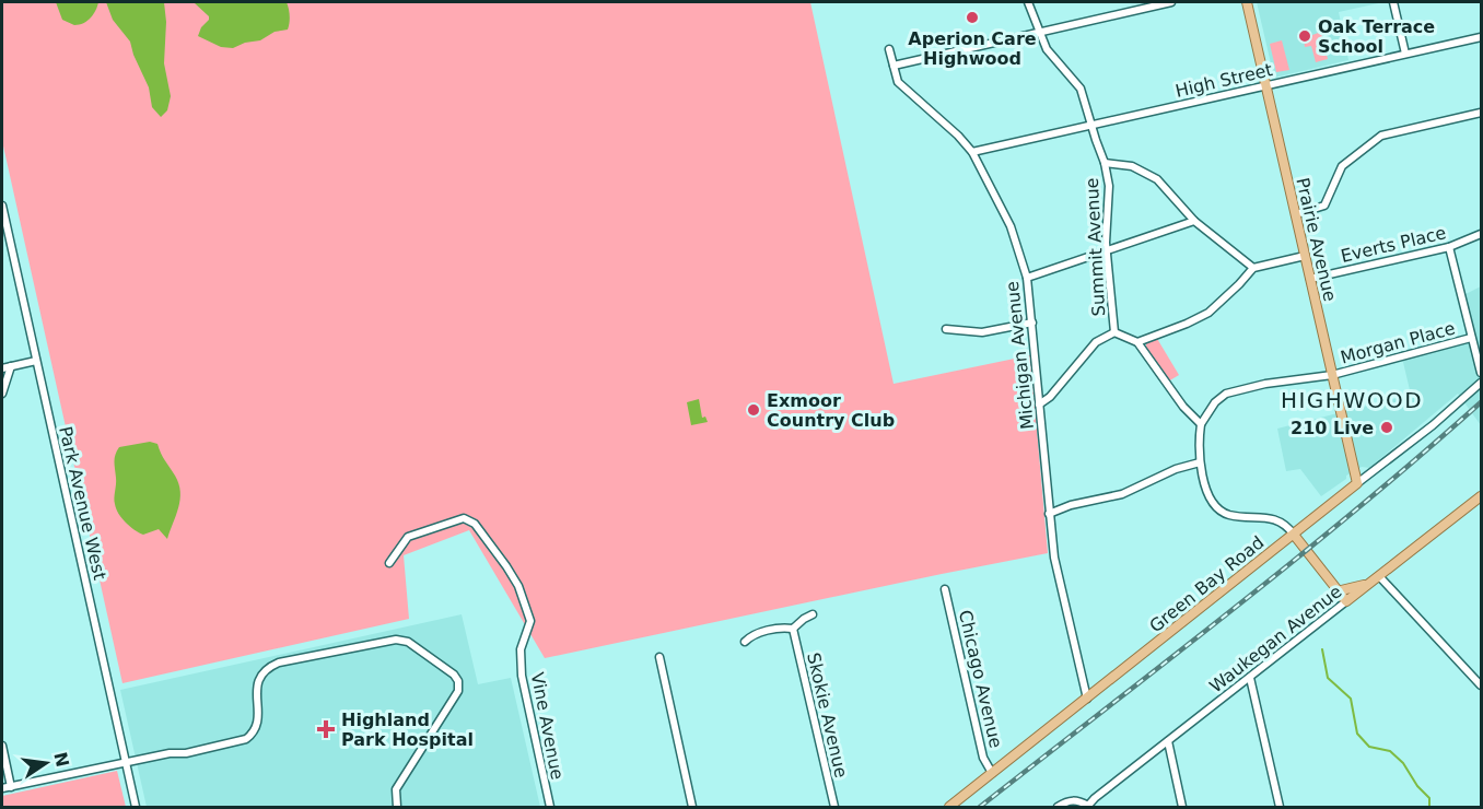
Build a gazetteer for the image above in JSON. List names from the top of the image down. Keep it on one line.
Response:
{"streets":{"main road":["Prairie Avenue","Green Bay Road","Waukegan Avenue"],"street":["High Street","Everts Place","Summit Avenue","Morgan Place","Michigan Avenue","Park Avenue West","Chicago Avenue","Skokie Avenue","Vine Avenue"]},"crossings":[["High Street","Prairie Avenue"],["High Street","Summit Avenue"],["High Street","Michigan Avenue"],["Prairie Avenue","Everts Place"],["Prairie Avenue","Morgan Place"],["Prairie Avenue","Green Bay Road"],["Morgan Place","Green Bay Road"],["Michigan Avenue","Green Bay Road"],["Green Bay Road","Chicago Avenue"]],"districts":["HIGHWOOD"],"places":{"other":["Aperion Care Highwood","Oak Terrace School","Exmoor Country Club","210 Live"],"health":["Highland Park Hospital"]},"north":"right"}
